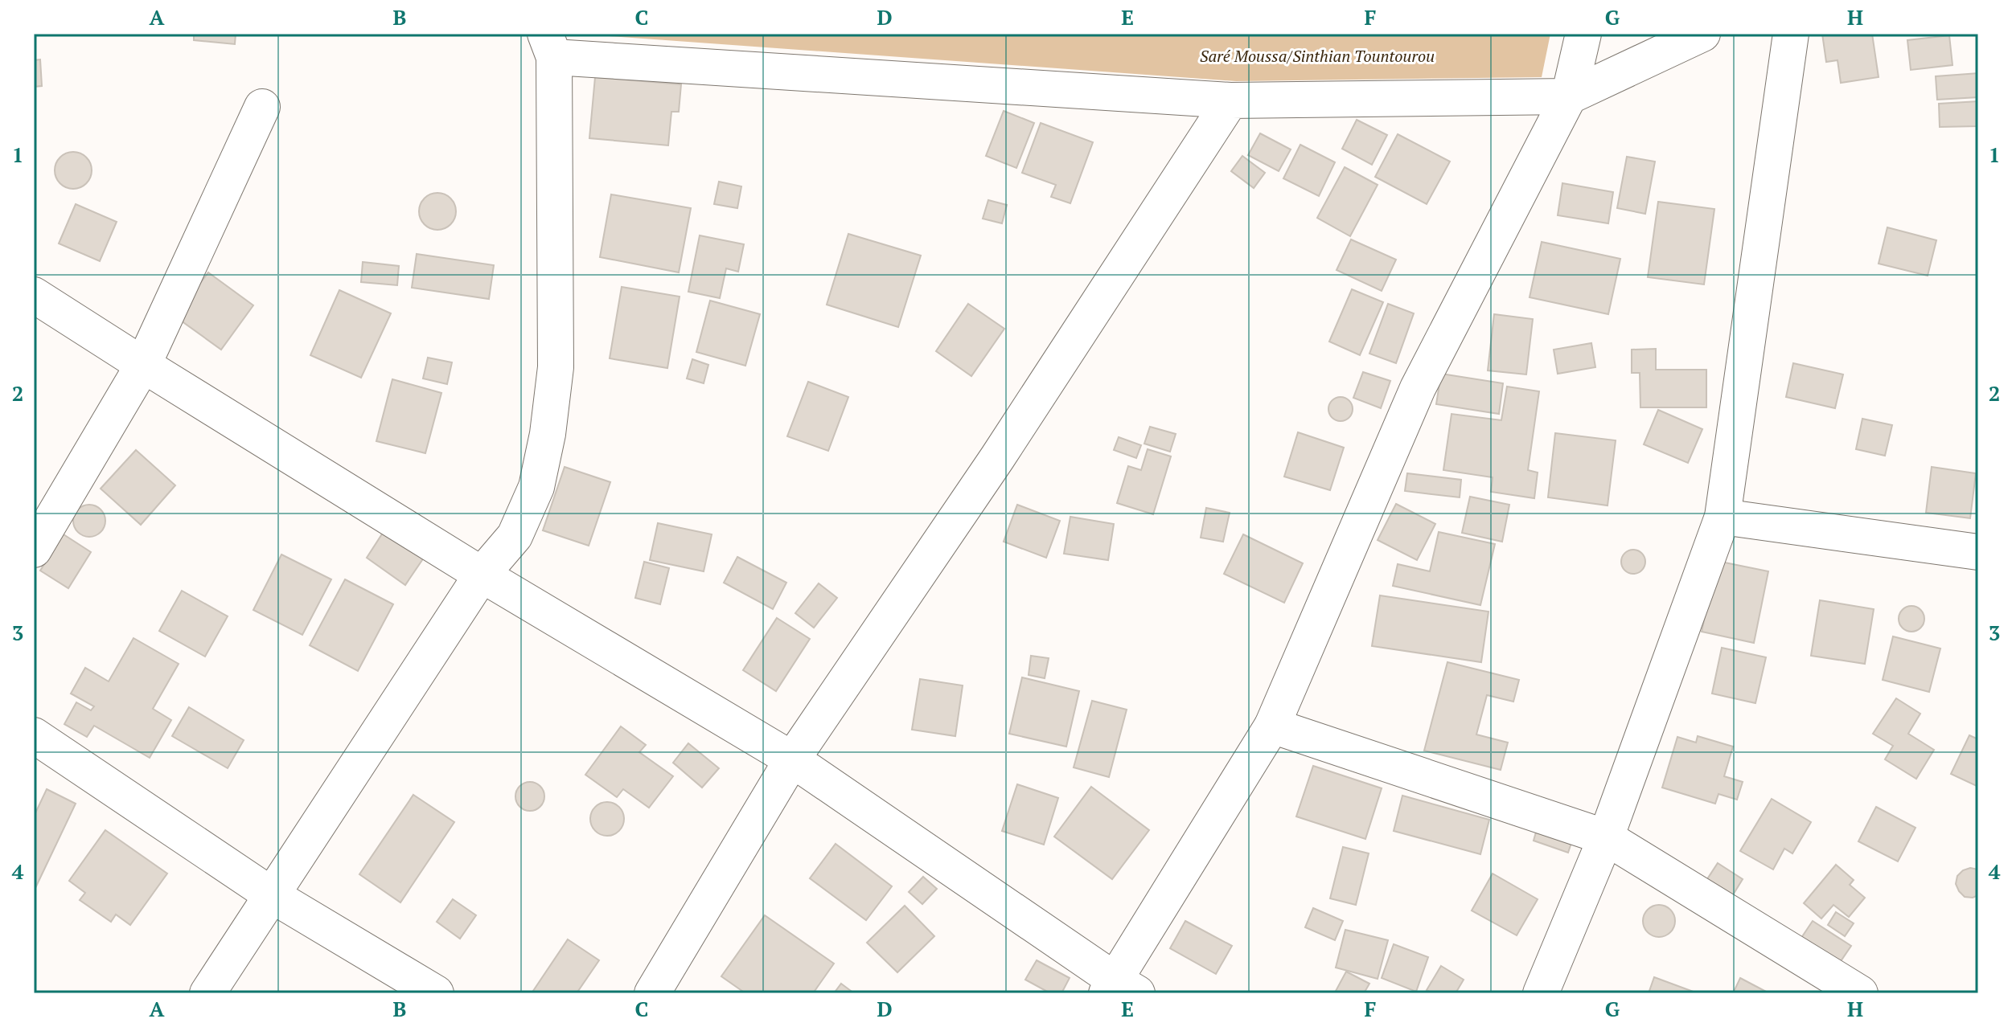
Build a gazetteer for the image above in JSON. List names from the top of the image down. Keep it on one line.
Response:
{"parks":["Saré Moussa/Sinthian Tountourou"],"grid":{"columns":["A","B","C","D","E","F","G","H"],"rows":["1","2","3","4"]}}
